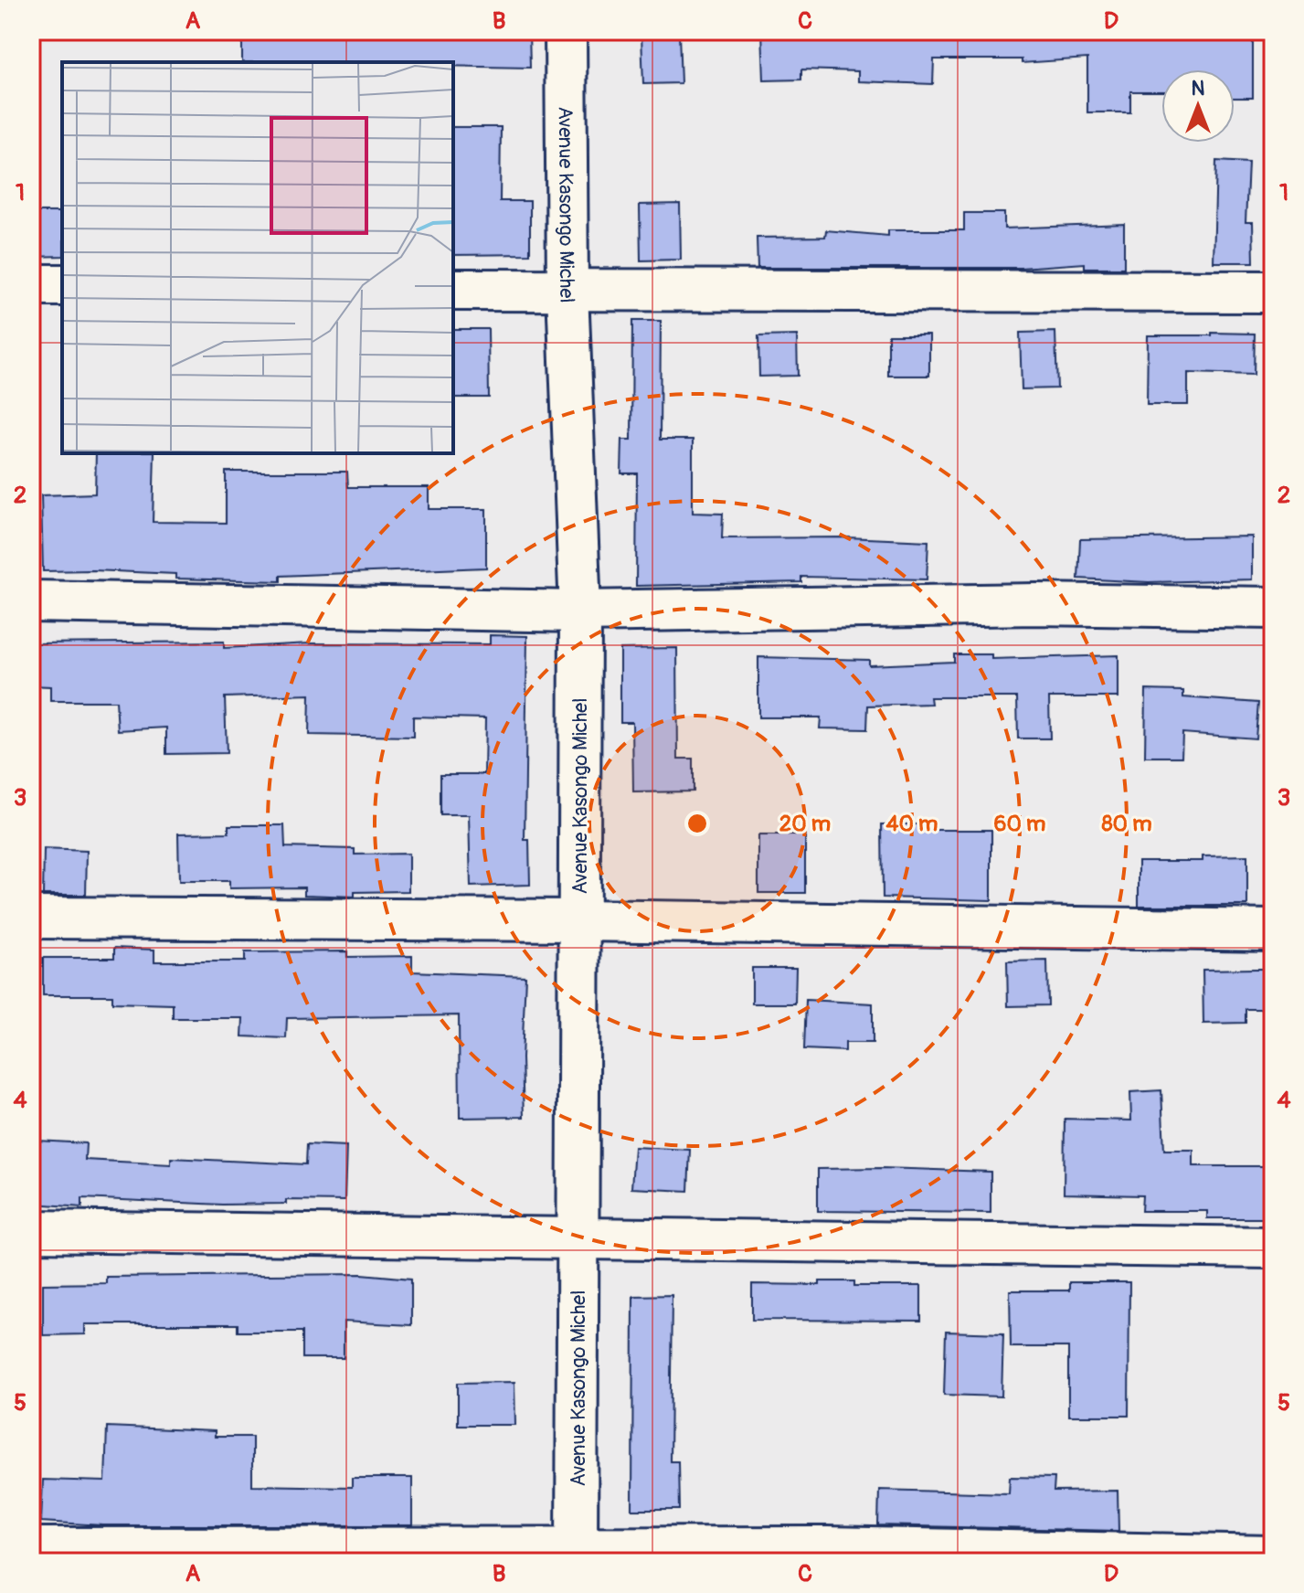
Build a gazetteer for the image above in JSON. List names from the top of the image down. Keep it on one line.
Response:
{"streets":{"street":["Avenue Kasongo Michel"]},"north":"top","grid":{"columns":["A","B","C","D"],"rows":["1","2","3","4","5"]},"rings":["20 m","40 m","60 m","80 m"]}
